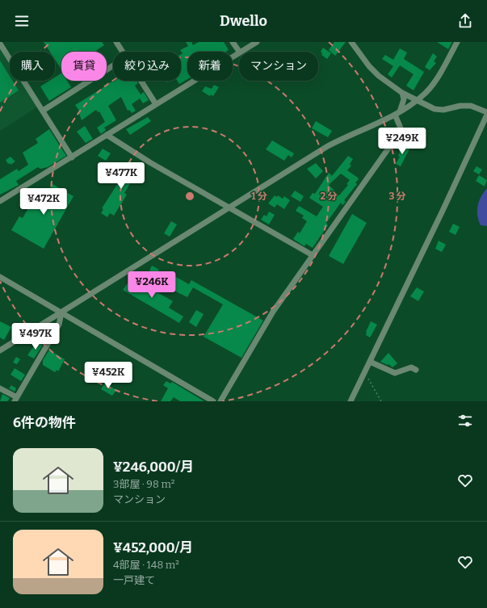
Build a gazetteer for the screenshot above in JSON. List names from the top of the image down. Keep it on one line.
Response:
{"page":{"header":"Dwello","chip":["購入","賃貸","絞り込み","新着","マンション"],"price":["¥249K","¥477K","¥472K","¥246K","¥497K","¥452K"],"heading":"6件の物件","list":[{"name":"¥246,000/月","note":"3部屋 · 98 m² · マンション"},{"name":"¥452,000/月","note":"4部屋 · 148 m² · 一戸建て"}]},"rings":["1 分","2 分","3 分"]}
